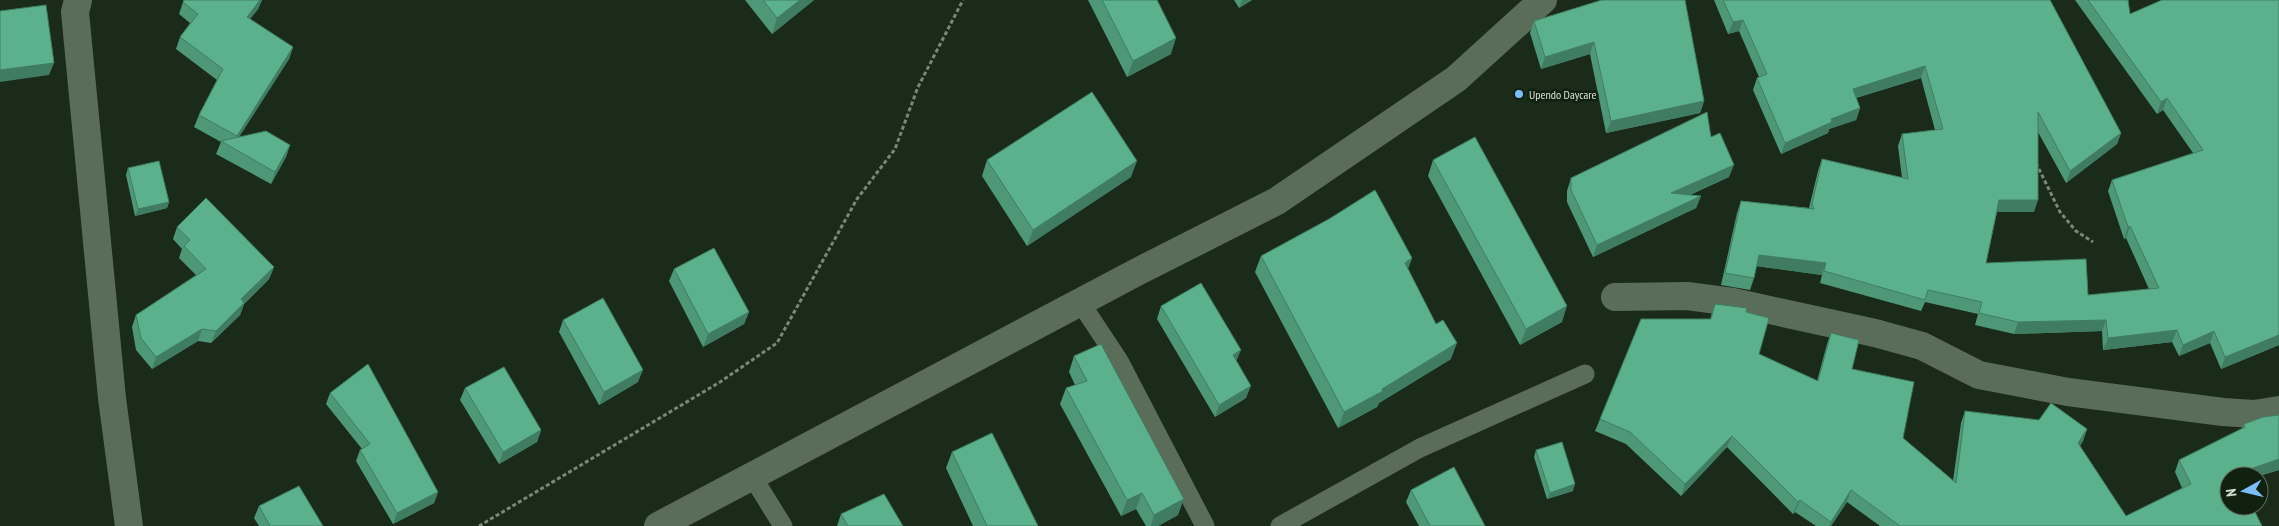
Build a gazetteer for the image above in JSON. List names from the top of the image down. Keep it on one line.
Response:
{"places":["Upendo Daycare"],"north":"left"}
